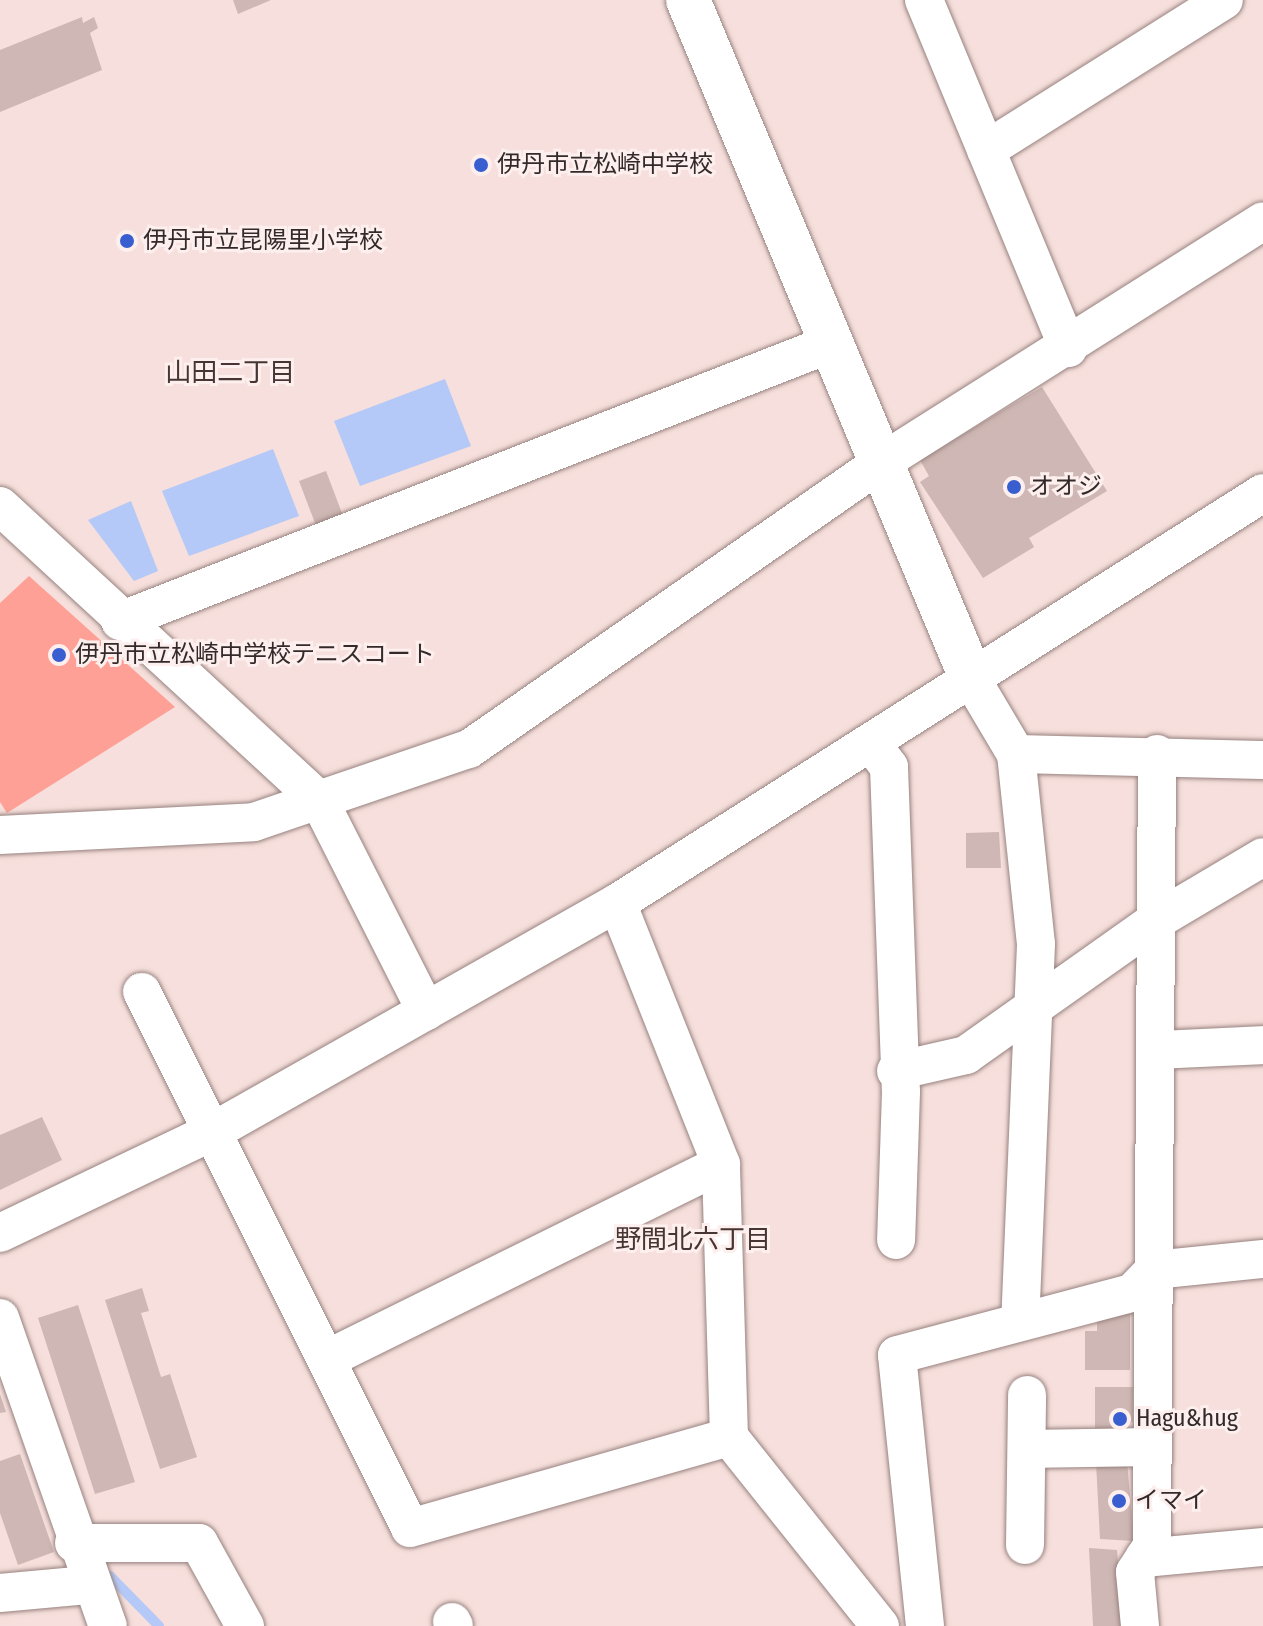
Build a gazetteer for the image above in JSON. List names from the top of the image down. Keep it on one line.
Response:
{"districts":["山田二丁目","野間北六丁目"],"places":["伊丹市立松崎中学校","伊丹市立昆陽里小学校","オオジ","伊丹市立松崎中学校テニスコート","Hagu&hug","イマイ"]}
